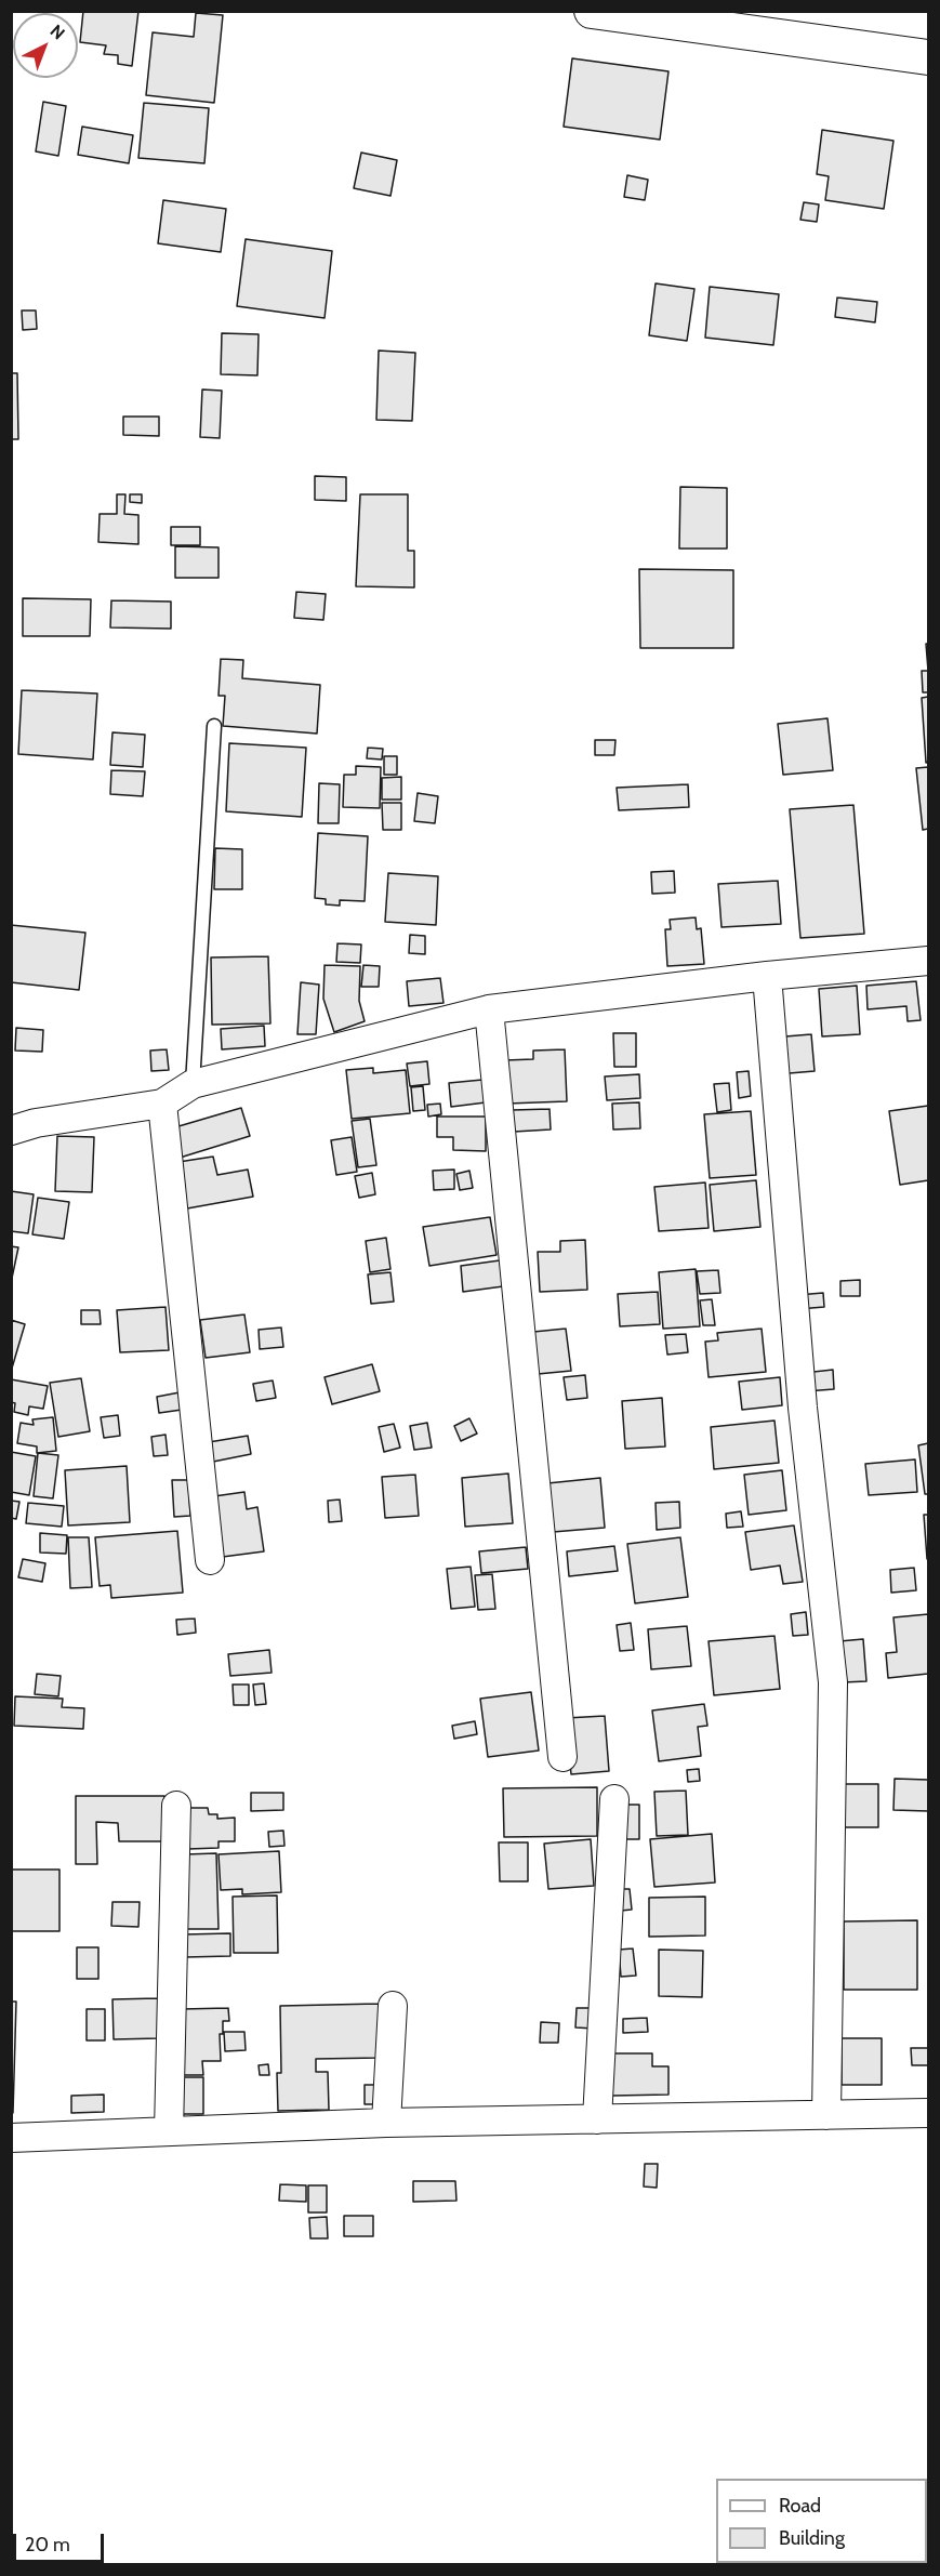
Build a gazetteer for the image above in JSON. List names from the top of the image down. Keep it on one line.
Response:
{"legend":["Road","Building"],"scale_bar":"20 m","north":"top right"}
